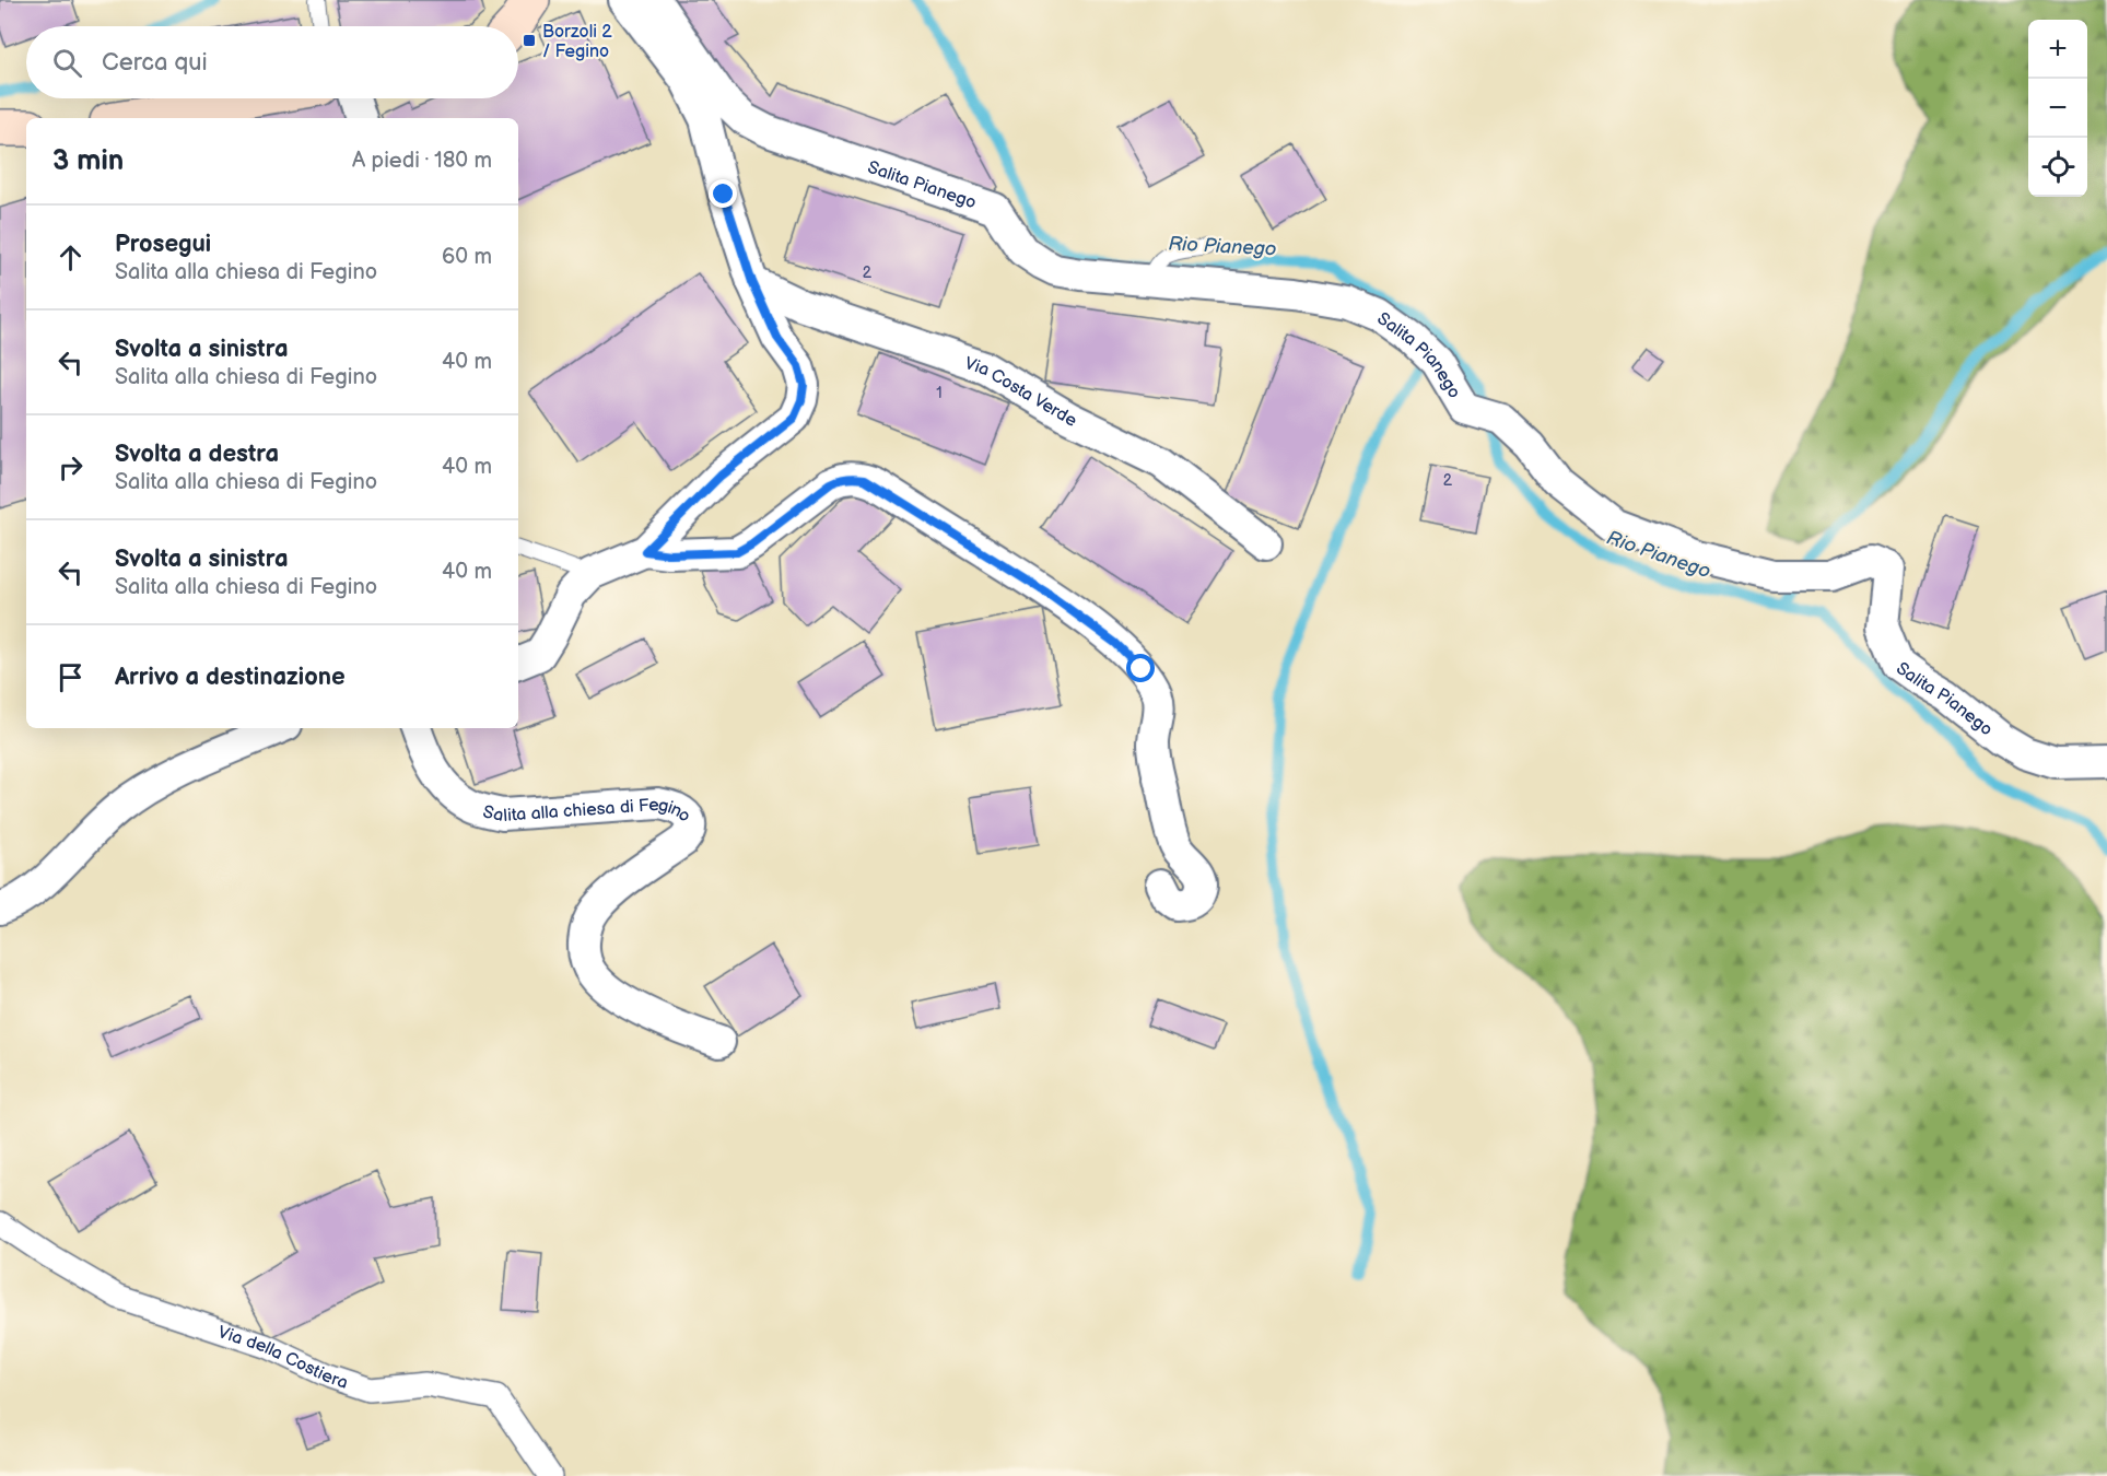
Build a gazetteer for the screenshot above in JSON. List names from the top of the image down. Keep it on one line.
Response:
{"streets":{"street":["Salita Pianego","Via Costa Verde","Salita alla chiesa di Fegino","Via della Costiera"]},"water":["Rio Pianego"],"places":{"transit":["Borzoli 2 / Fegino"]},"house_numbers":["2","1","2"],"page":{"map_buttons":["+","−"],"search":"Cerca qui","heading":["3 min","A piedi · 180 m"],"list":[["Prosegui","Salita alla chiesa di Fegino","60 m"],["Svolta a sinistra","Salita alla chiesa di Fegino","40 m"],["Svolta a destra","Salita alla chiesa di Fegino","40 m"],["Svolta a sinistra","Salita alla chiesa di Fegino","40 m"],"Arrivo a destinazione"]}}
